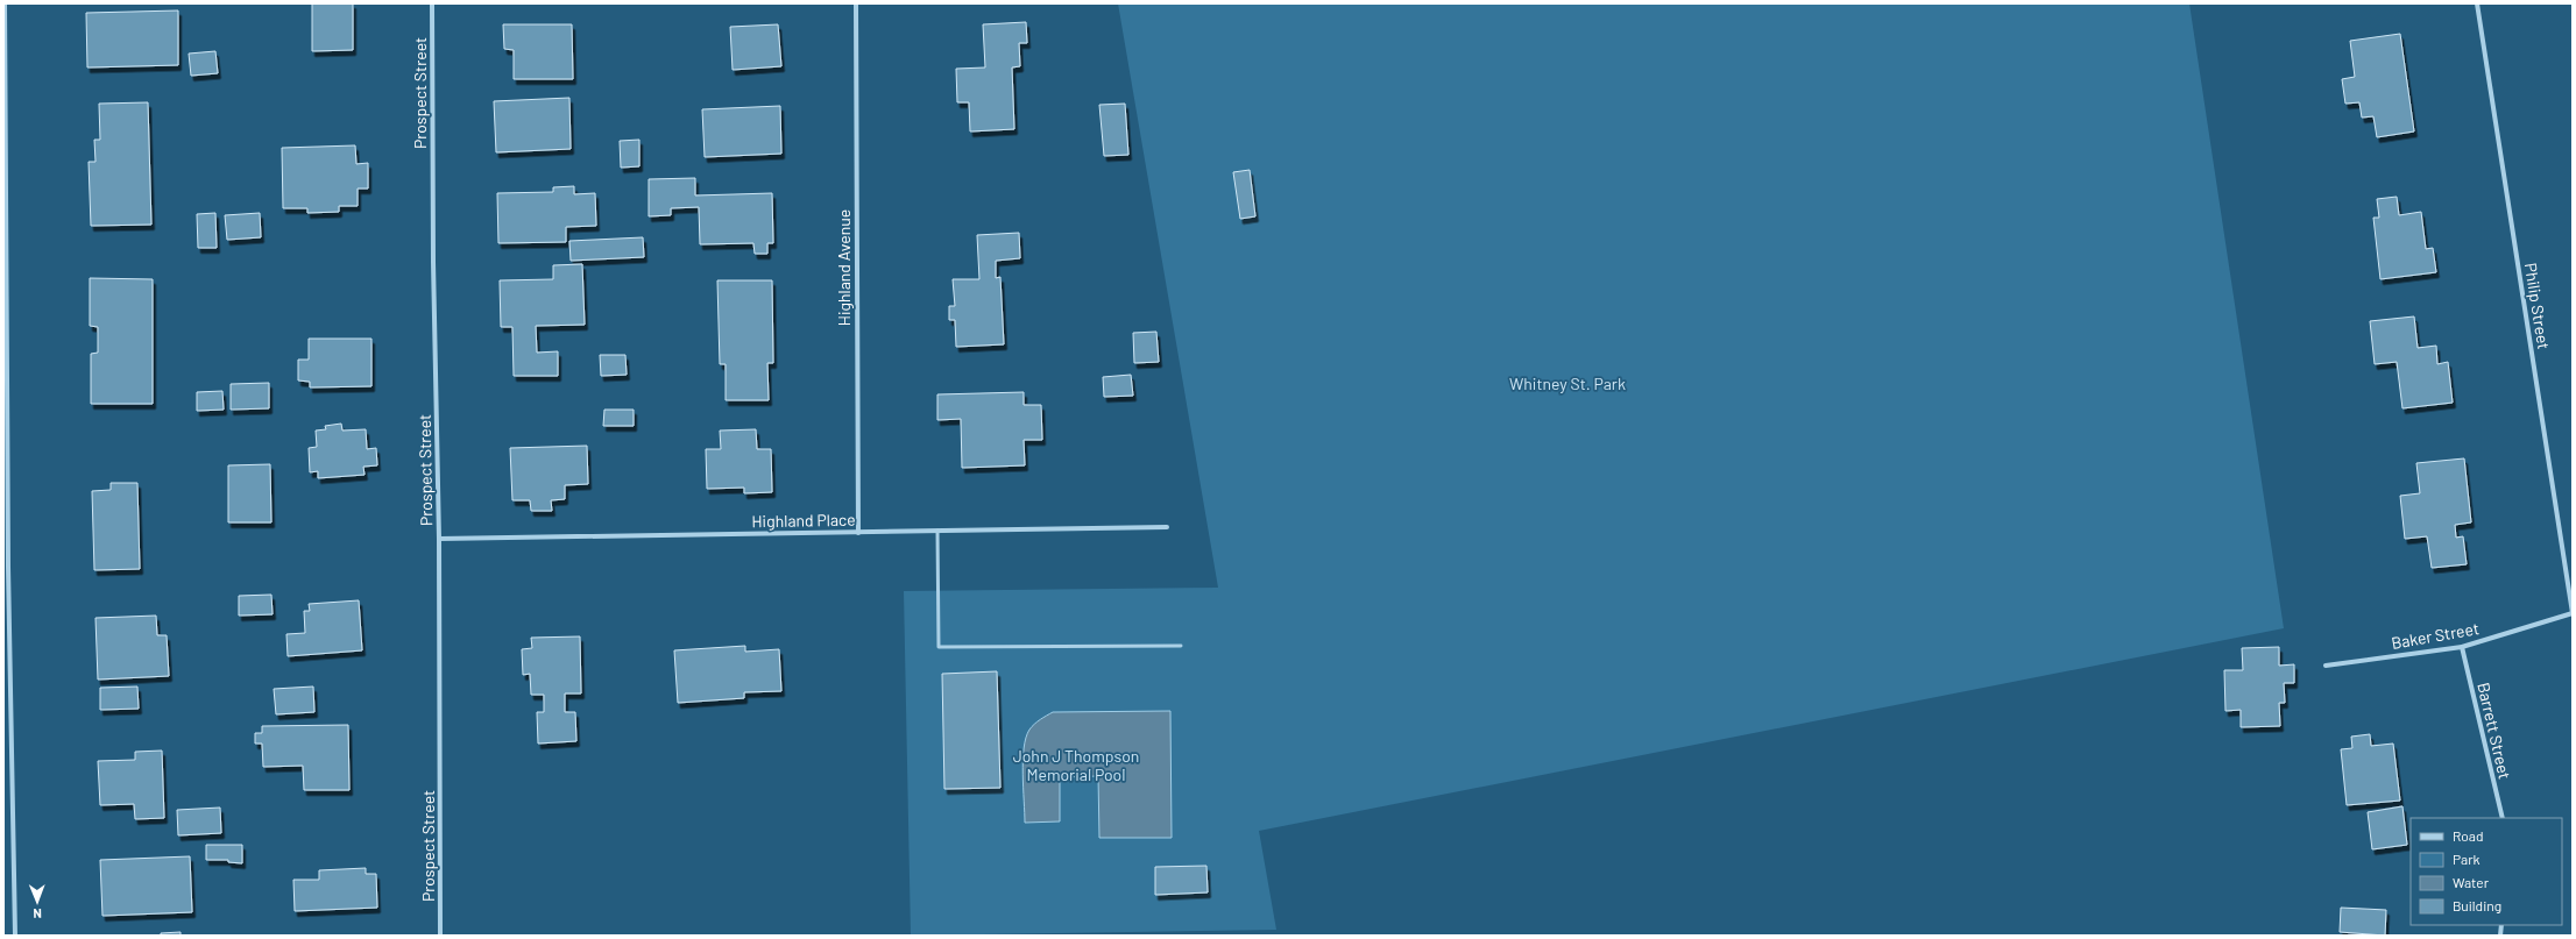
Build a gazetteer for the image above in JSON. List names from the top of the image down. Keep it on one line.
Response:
{"streets":{"street":["Prospect Street","Highland Avenue","Philip Street","Highland Place","Baker Street","Barrett Street"]},"crossings":[["Prospect Street","Highland Place"],["Highland Avenue","Highland Place"],["Philip Street","Baker Street"],["Baker Street","Barrett Street"]],"parks":["Whitney St. Park","John J Thompson Memorial Pool"],"legend":["Road","Park","Water","Building"],"north":"bottom"}
